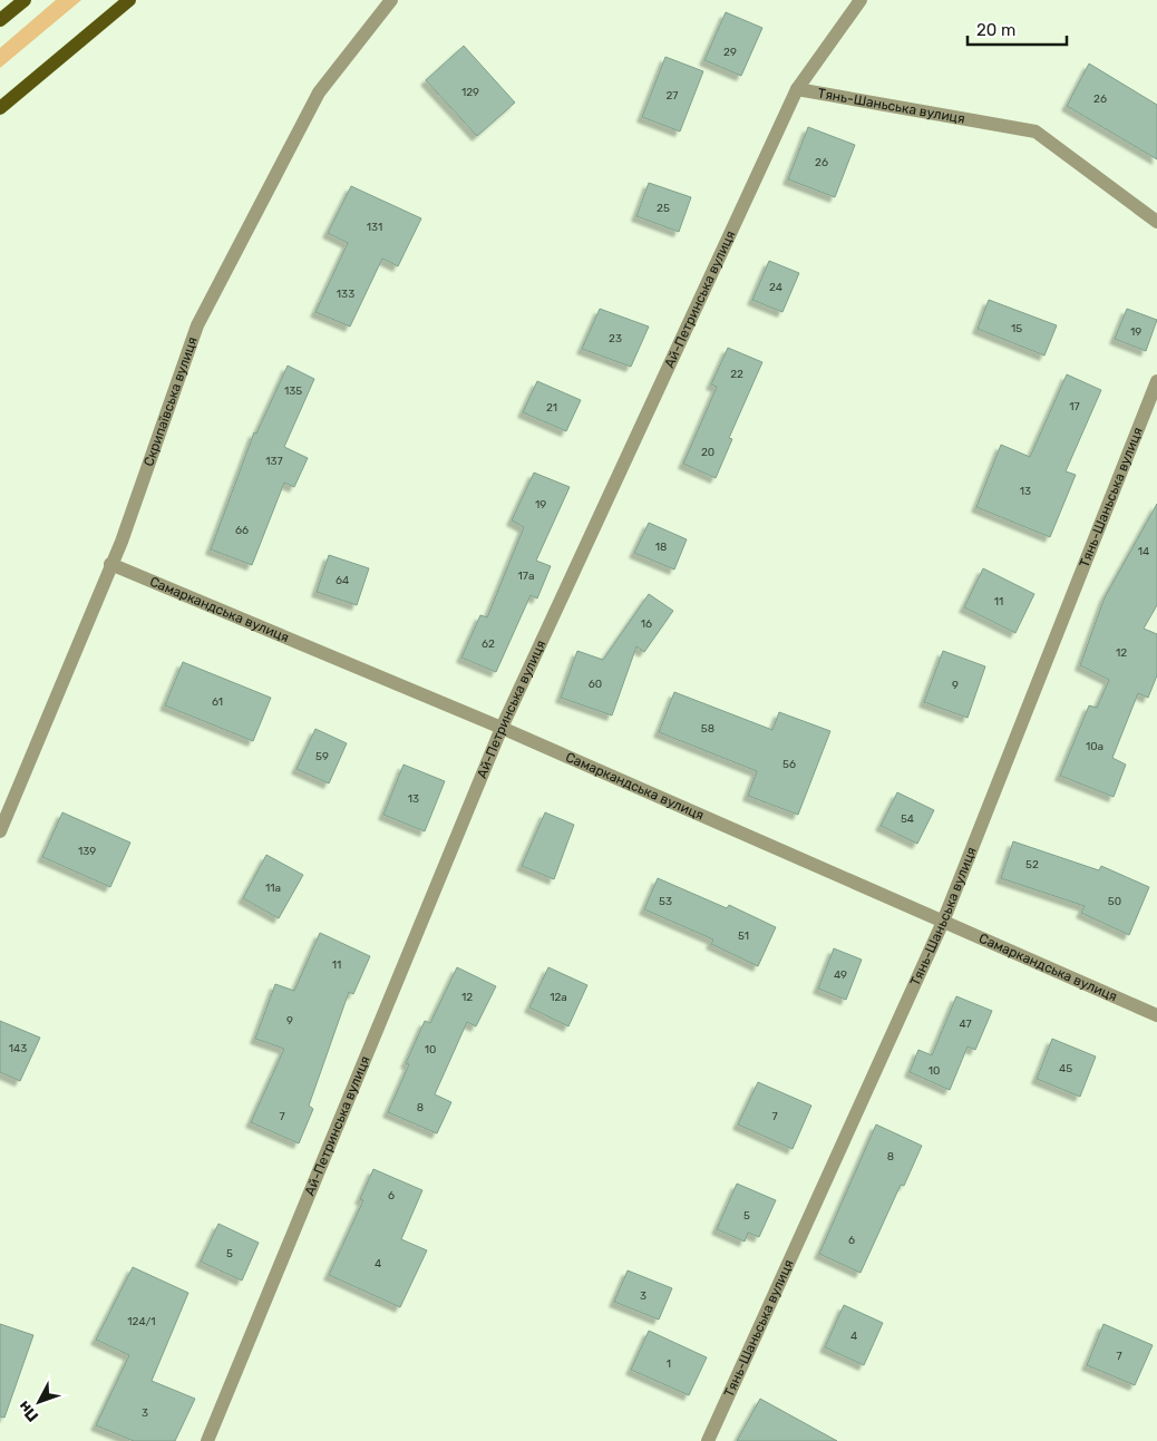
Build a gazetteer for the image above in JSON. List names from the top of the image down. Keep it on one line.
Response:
{"streets":{"street":["Тянь-Шаньська вулиця","Ай-Петринська вулиця","Скрипаївська вулиця","Самаркандська вулиця"]},"crossings":[["Тянь-Шаньська вулиця","Ай-Петринська вулиця"],["Тянь-Шаньська вулиця","Самаркандська вулиця"],["Ай-Петринська вулиця","Самаркандська вулиця"],["Скрипаївська вулиця","Самаркандська вулиця"]],"house_numbers":["29","129","27","26","26","25","131","24","133","15","19","23","22","135","17","21","20","137","13","19","66","18","14","17а","64","11","16","62","12","60","9","61","58","10а","59","56","13","54","139","52","11а","53","50","51","11","49","12","12а","9","47","143","10","45","10","8","7","7","8","6","5","6","5","4","3","124/1","4","7","1","3"],"scale_bar":"20 m","north":"bottom left"}
